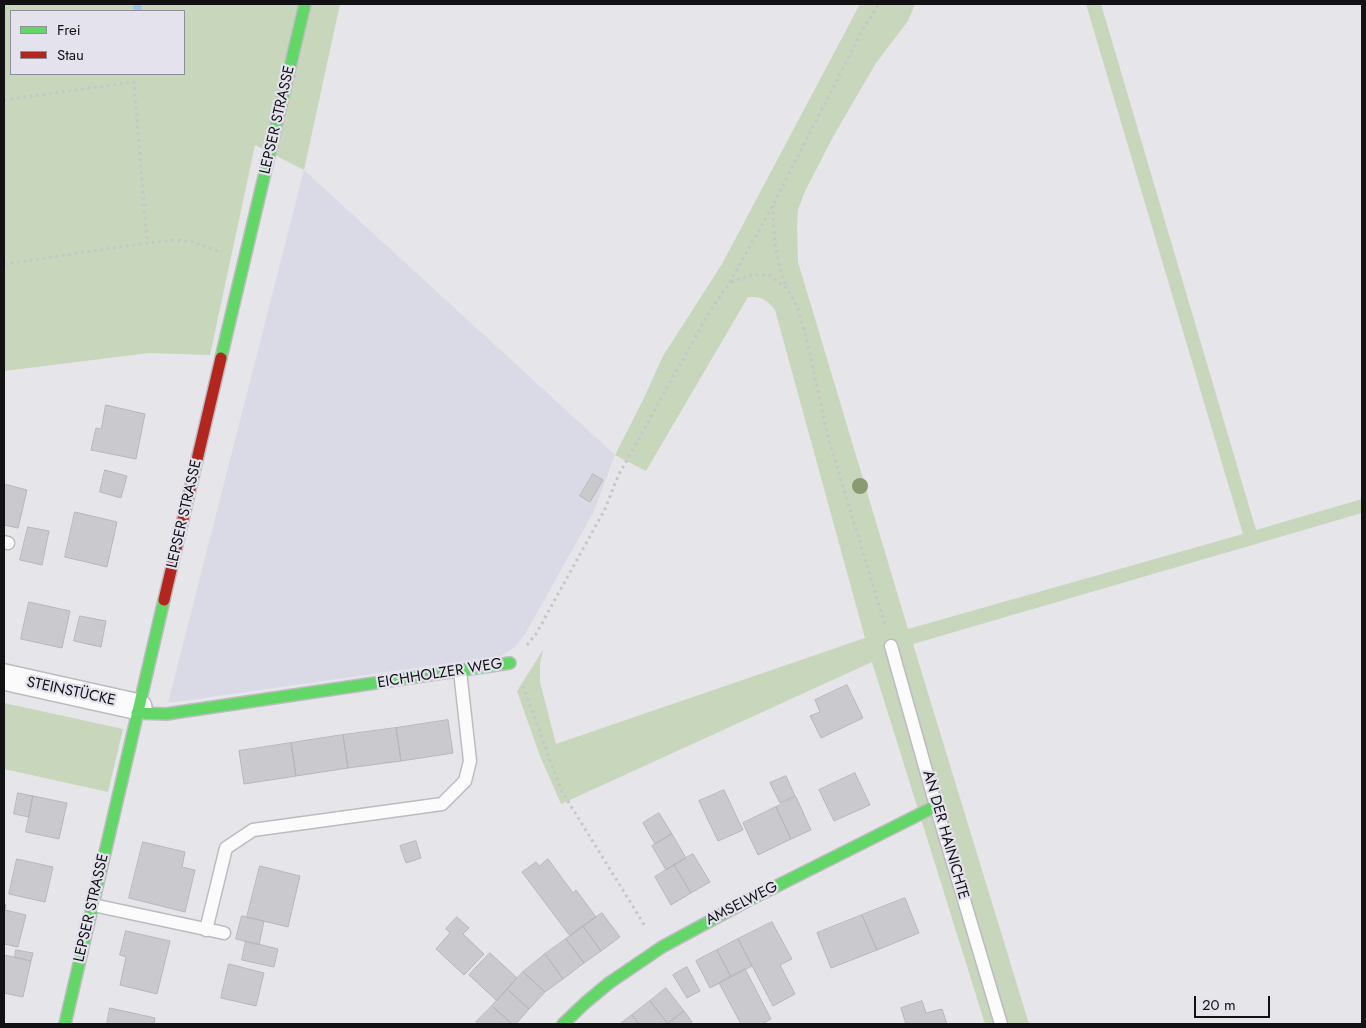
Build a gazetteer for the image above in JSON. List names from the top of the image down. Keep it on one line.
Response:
{"streets":{"street":["LEPSER STRASSE","EICHHOLZER WEG","STEINSTÜCKE","AMSELWEG"],"lane":["AN DER HAINICHTE"]},"crossings":[["LEPSER STRASSE","EICHHOLZER WEG"],["LEPSER STRASSE","STEINSTÜCKE"],["EICHHOLZER WEG","STEINSTÜCKE"],["EICHHOLZER WEG","AMSELWEG"],["AN DER HAINICHTE","AMSELWEG"]],"legend":["Frei","Stau"],"scale_bar":"20 m"}
